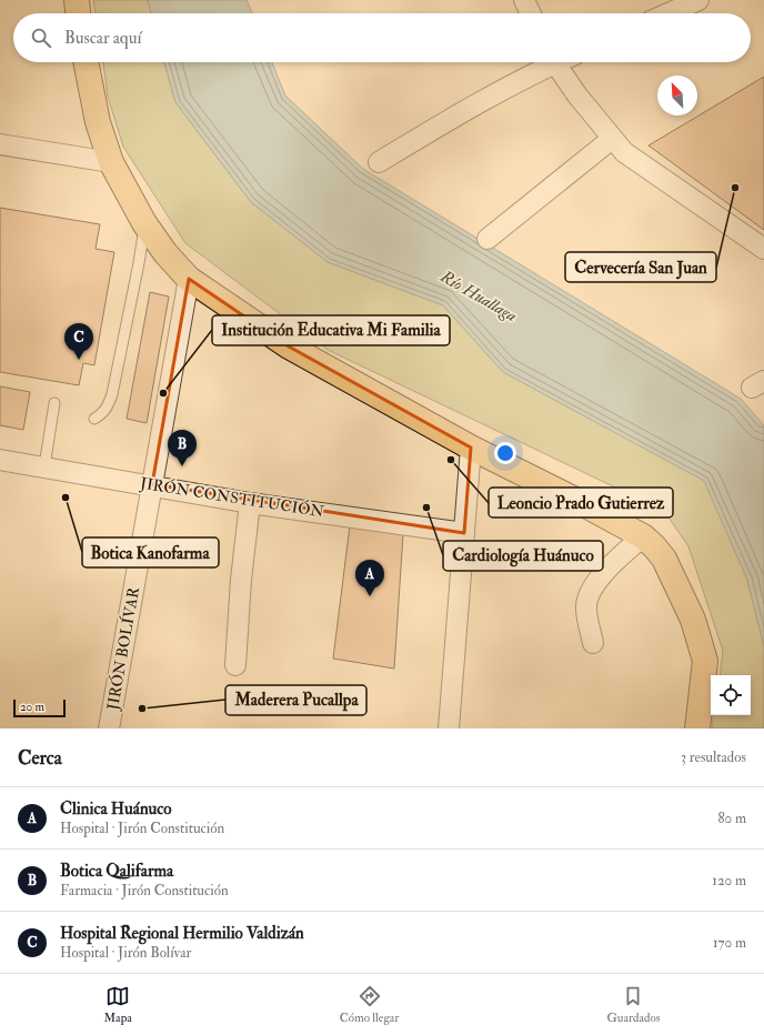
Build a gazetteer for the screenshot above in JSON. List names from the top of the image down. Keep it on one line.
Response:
{"streets":{"street":["JIRÓN CONSTITUCIÓN","JIRÓN BOLÍVAR"]},"crossings":[["JIRÓN CONSTITUCIÓN","JIRÓN BOLÍVAR"]],"water":["Río Huallaga"],"places":["Cervecería San Juan","Institución Educativa Mi Familia","Leoncio Prado Gutierrez","Botica Kanofarma","Cardiología Huánuco","Maderera Pucallpa"],"scale_bar":"20 m","north":"top left","page":{"search":"Buscar aquí","pins":["C","B","A"],"scale":"20 m","heading":["Cerca","3 resultados"],"list":[{"mark":"A","name":"Clinica Huánuco","note":"Hospital · Jirón Constitución","value":"80 m"},{"mark":"B","name":"Botica Qalifarma","note":"Farmacia · Jirón Constitución","value":"120 m"},{"mark":"C","name":"Hospital Regional Hermilio Valdizán","note":"Hospital · Jirón Bolívar","value":"170 m"}],"nav":["Mapa","Cómo llegar","Guardados"]}}
